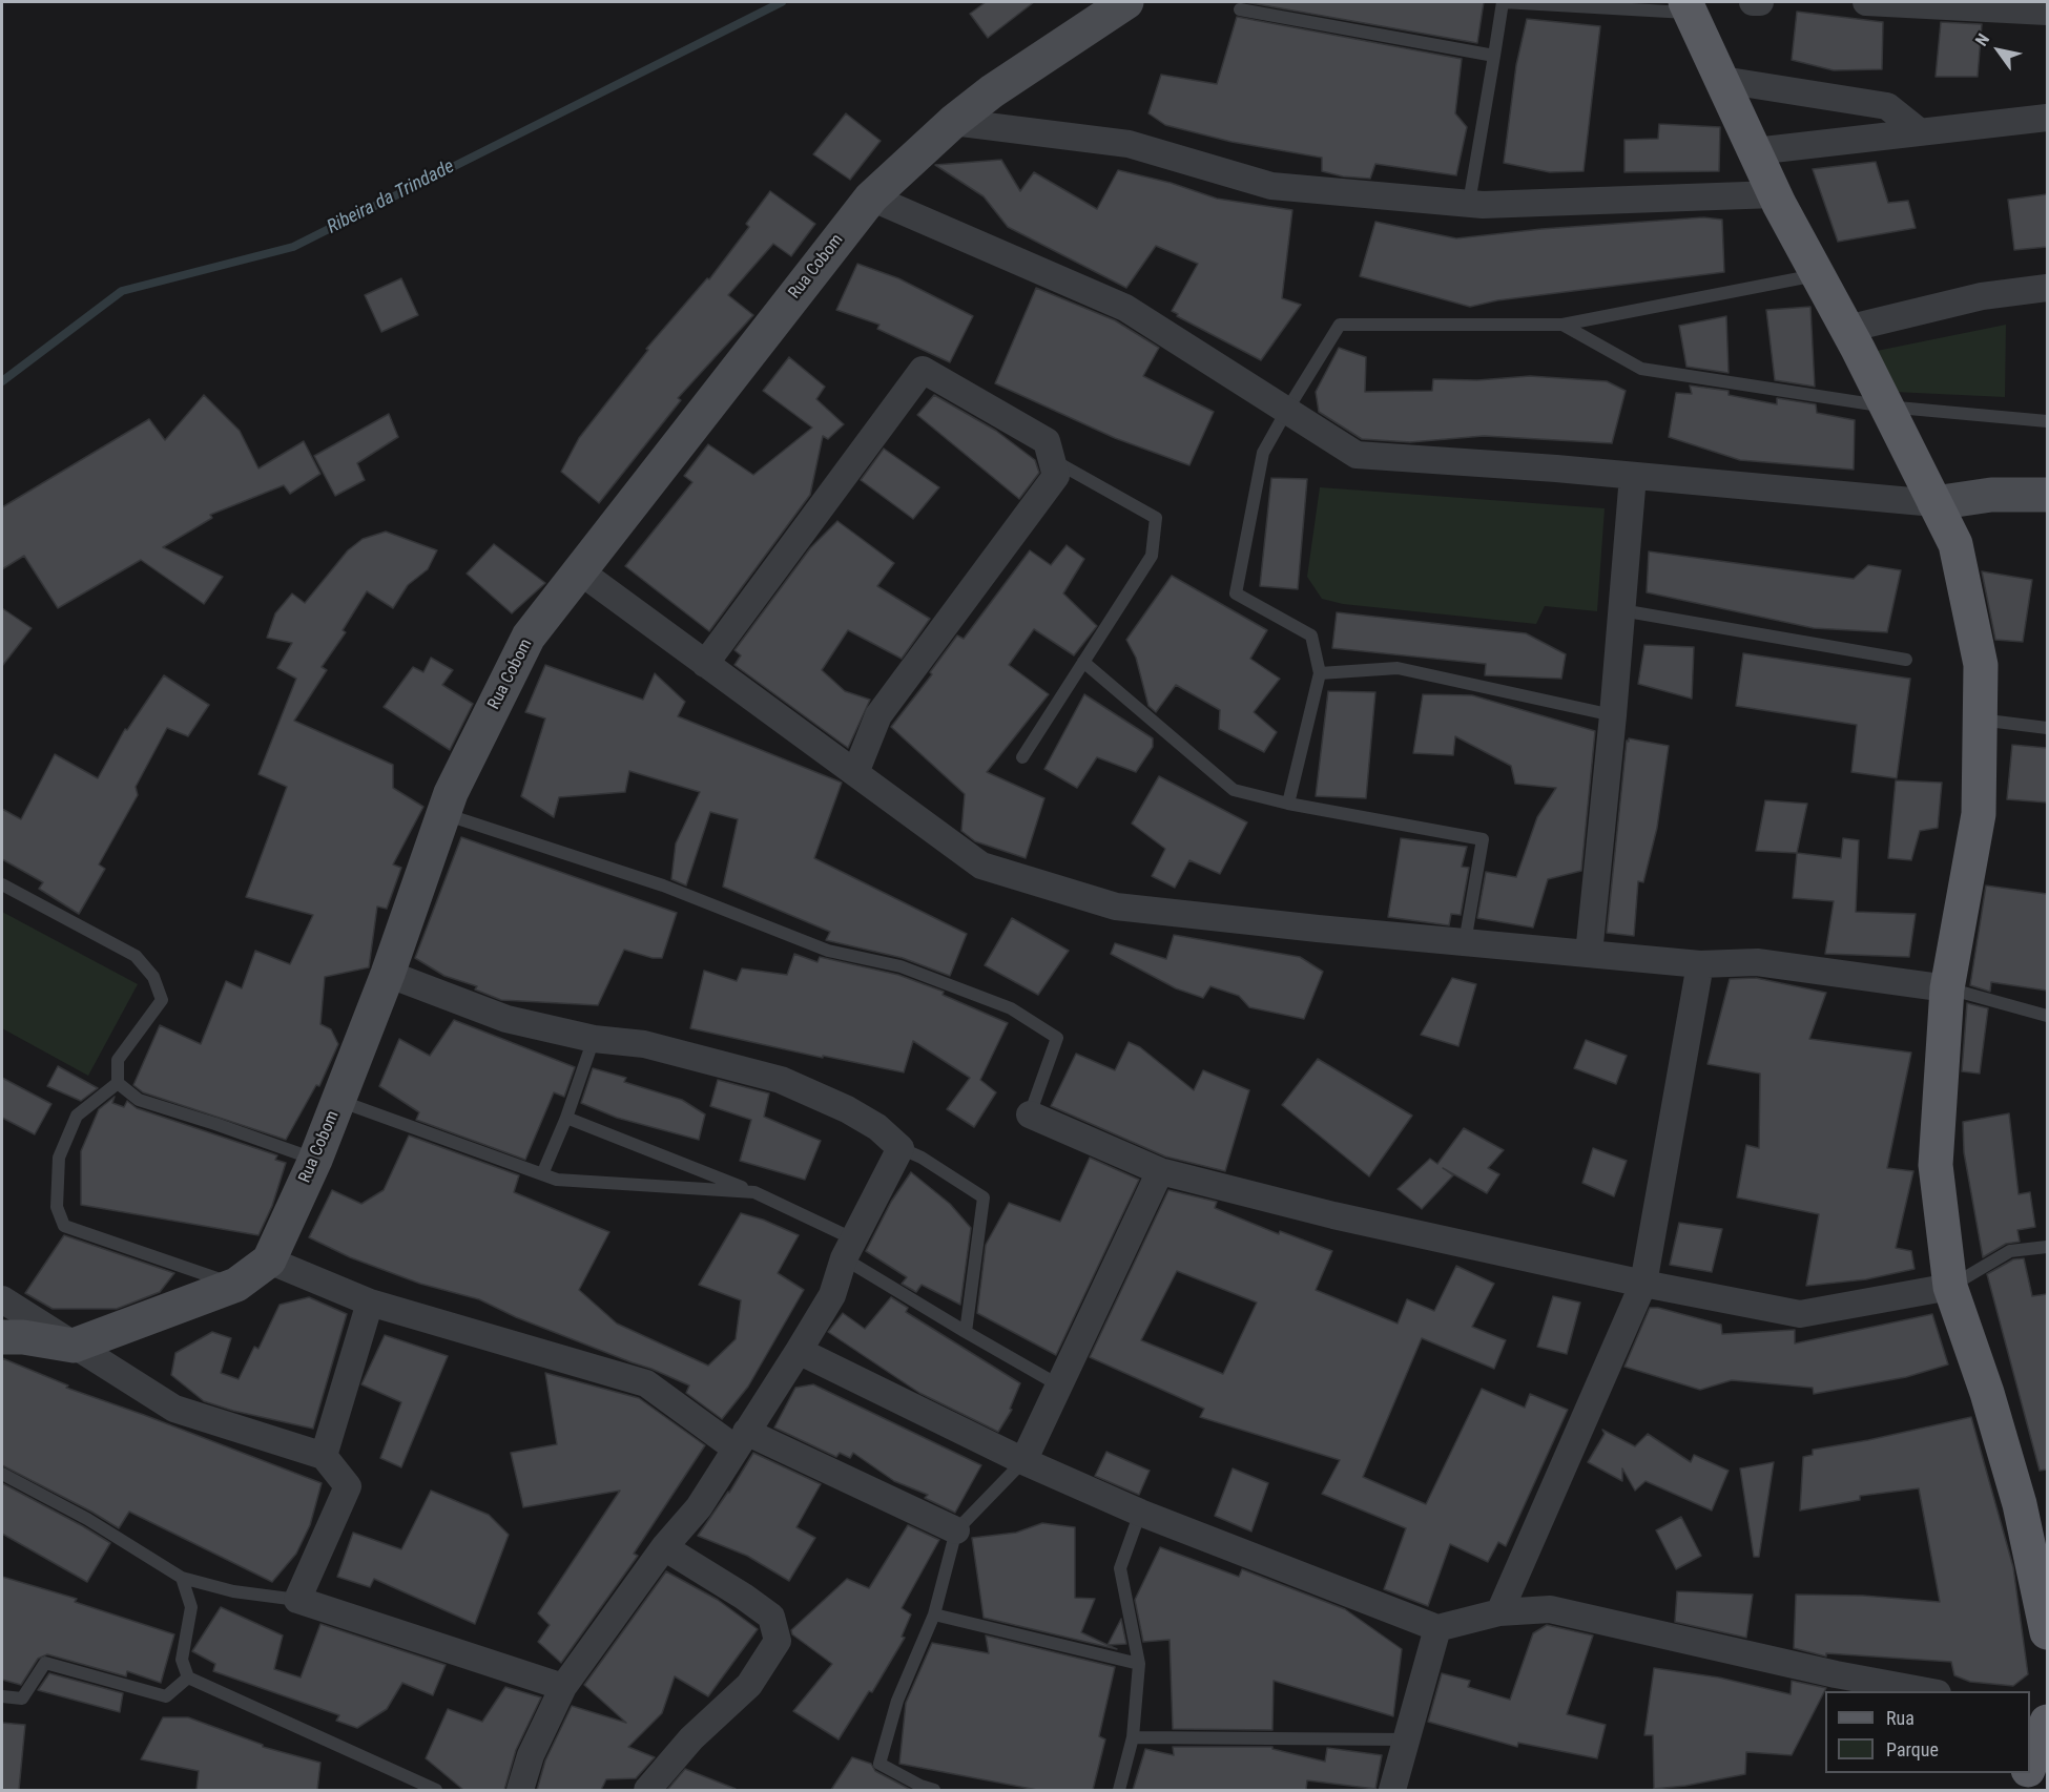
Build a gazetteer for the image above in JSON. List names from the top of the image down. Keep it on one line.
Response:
{"streets":{"street":["Rua Cobom"]},"water":["Ribeira da Trindade"],"legend":["Rua","Parque"],"north":"top left"}
